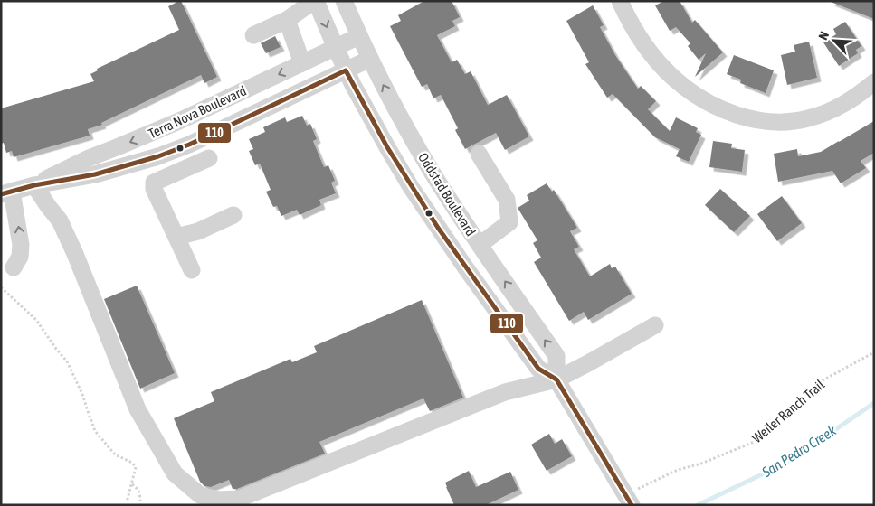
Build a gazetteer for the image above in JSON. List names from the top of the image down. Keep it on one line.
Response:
{"streets":{"street":["Terra Nova Boulevard","Oddstad Boulevard"],"path":["Weiler Ranch Trail"]},"crossings":[["Terra Nova Boulevard","Oddstad Boulevard"],["Oddstad Boulevard","Weiler Ranch Trail"]],"water":["San Pedro Creek"],"lines":["transit line 110"],"north":"top left"}
